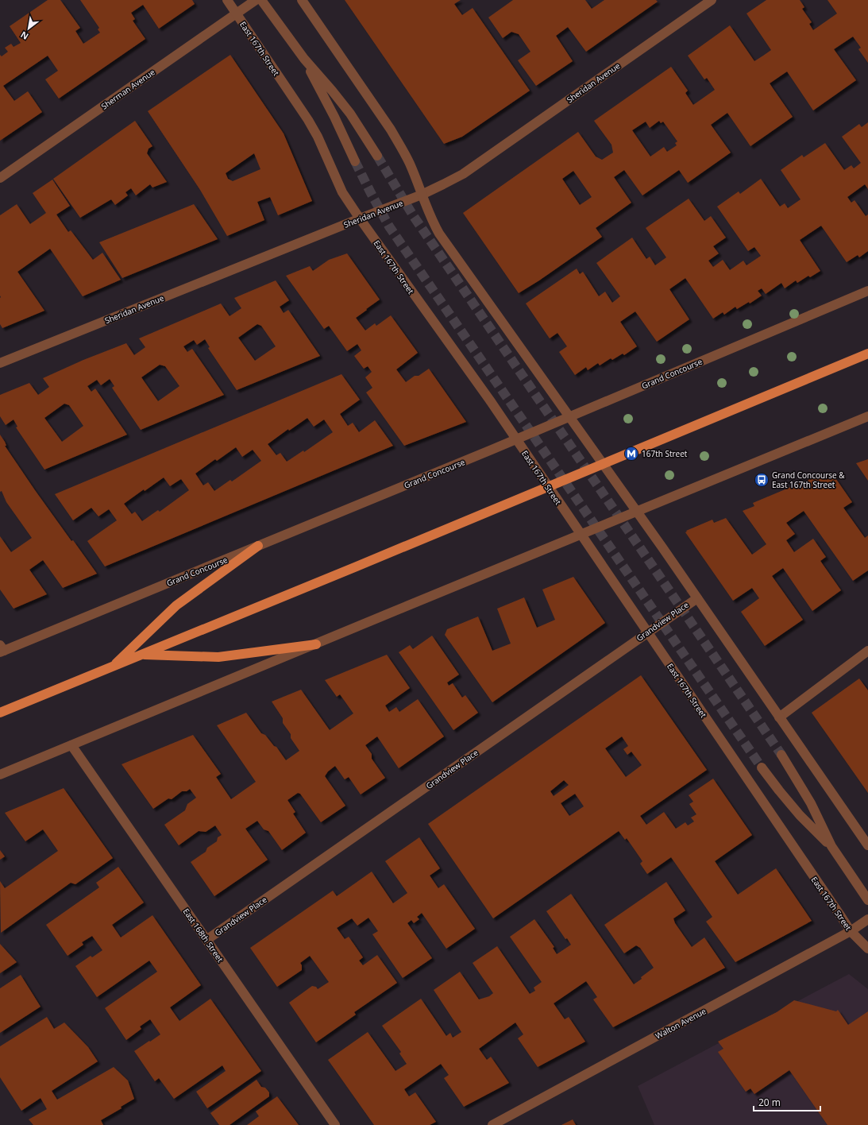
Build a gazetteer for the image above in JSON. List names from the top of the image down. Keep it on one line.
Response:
{"streets":{"street":["East 167th Street","Sheridan Avenue","Sherman Avenue","Grand Concourse","Grandview Place","East 168th Street","Walton Avenue"]},"crossings":[["East 167th Street","Sheridan Avenue"],["East 167th Street","Sherman Avenue"],["East 167th Street","Grand Concourse"],["East 167th Street","Grandview Place"],["East 167th Street","Walton Avenue"],["Grandview Place","East 168th Street"]],"places":{"metro station":["167th Street"],"bus stop":["Grand Concourse & East 167th Street"]},"scale_bar":"20 m","north":"bottom left"}
